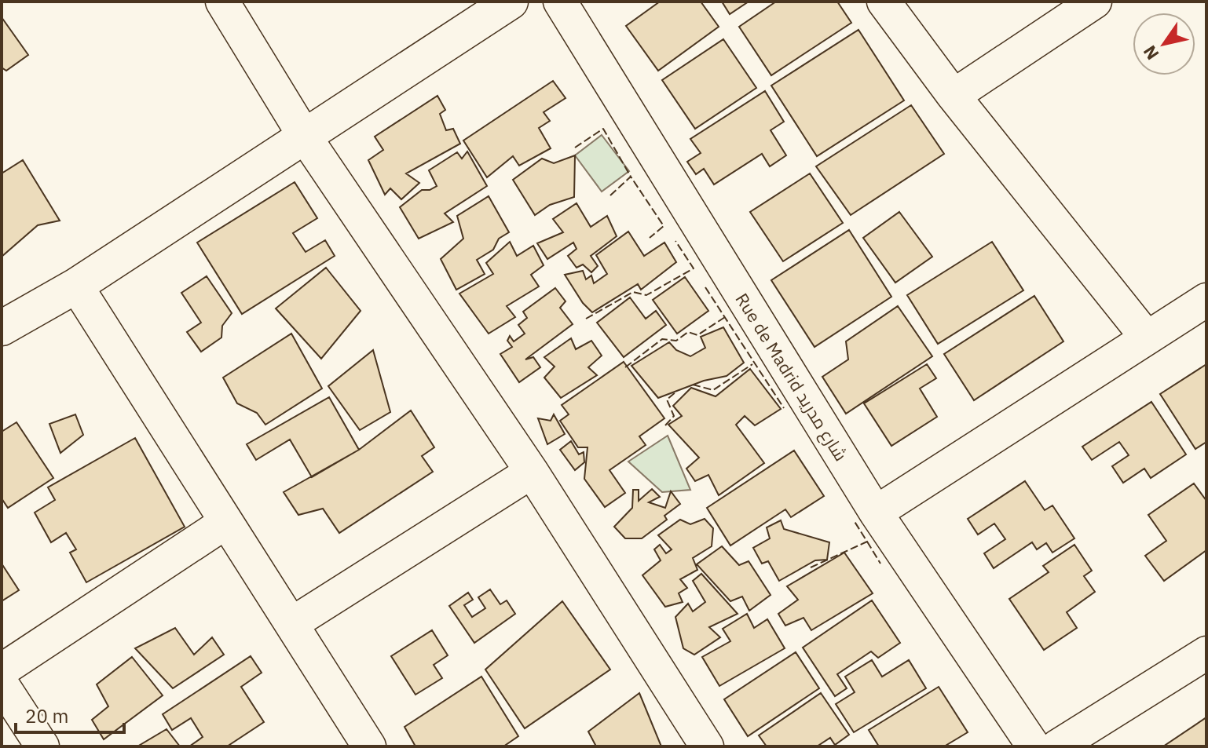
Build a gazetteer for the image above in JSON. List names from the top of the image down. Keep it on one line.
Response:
{"streets":{"street":["Rue de Madrid شارع مدريد"]},"scale_bar":"20 m","north":"bottom left"}
